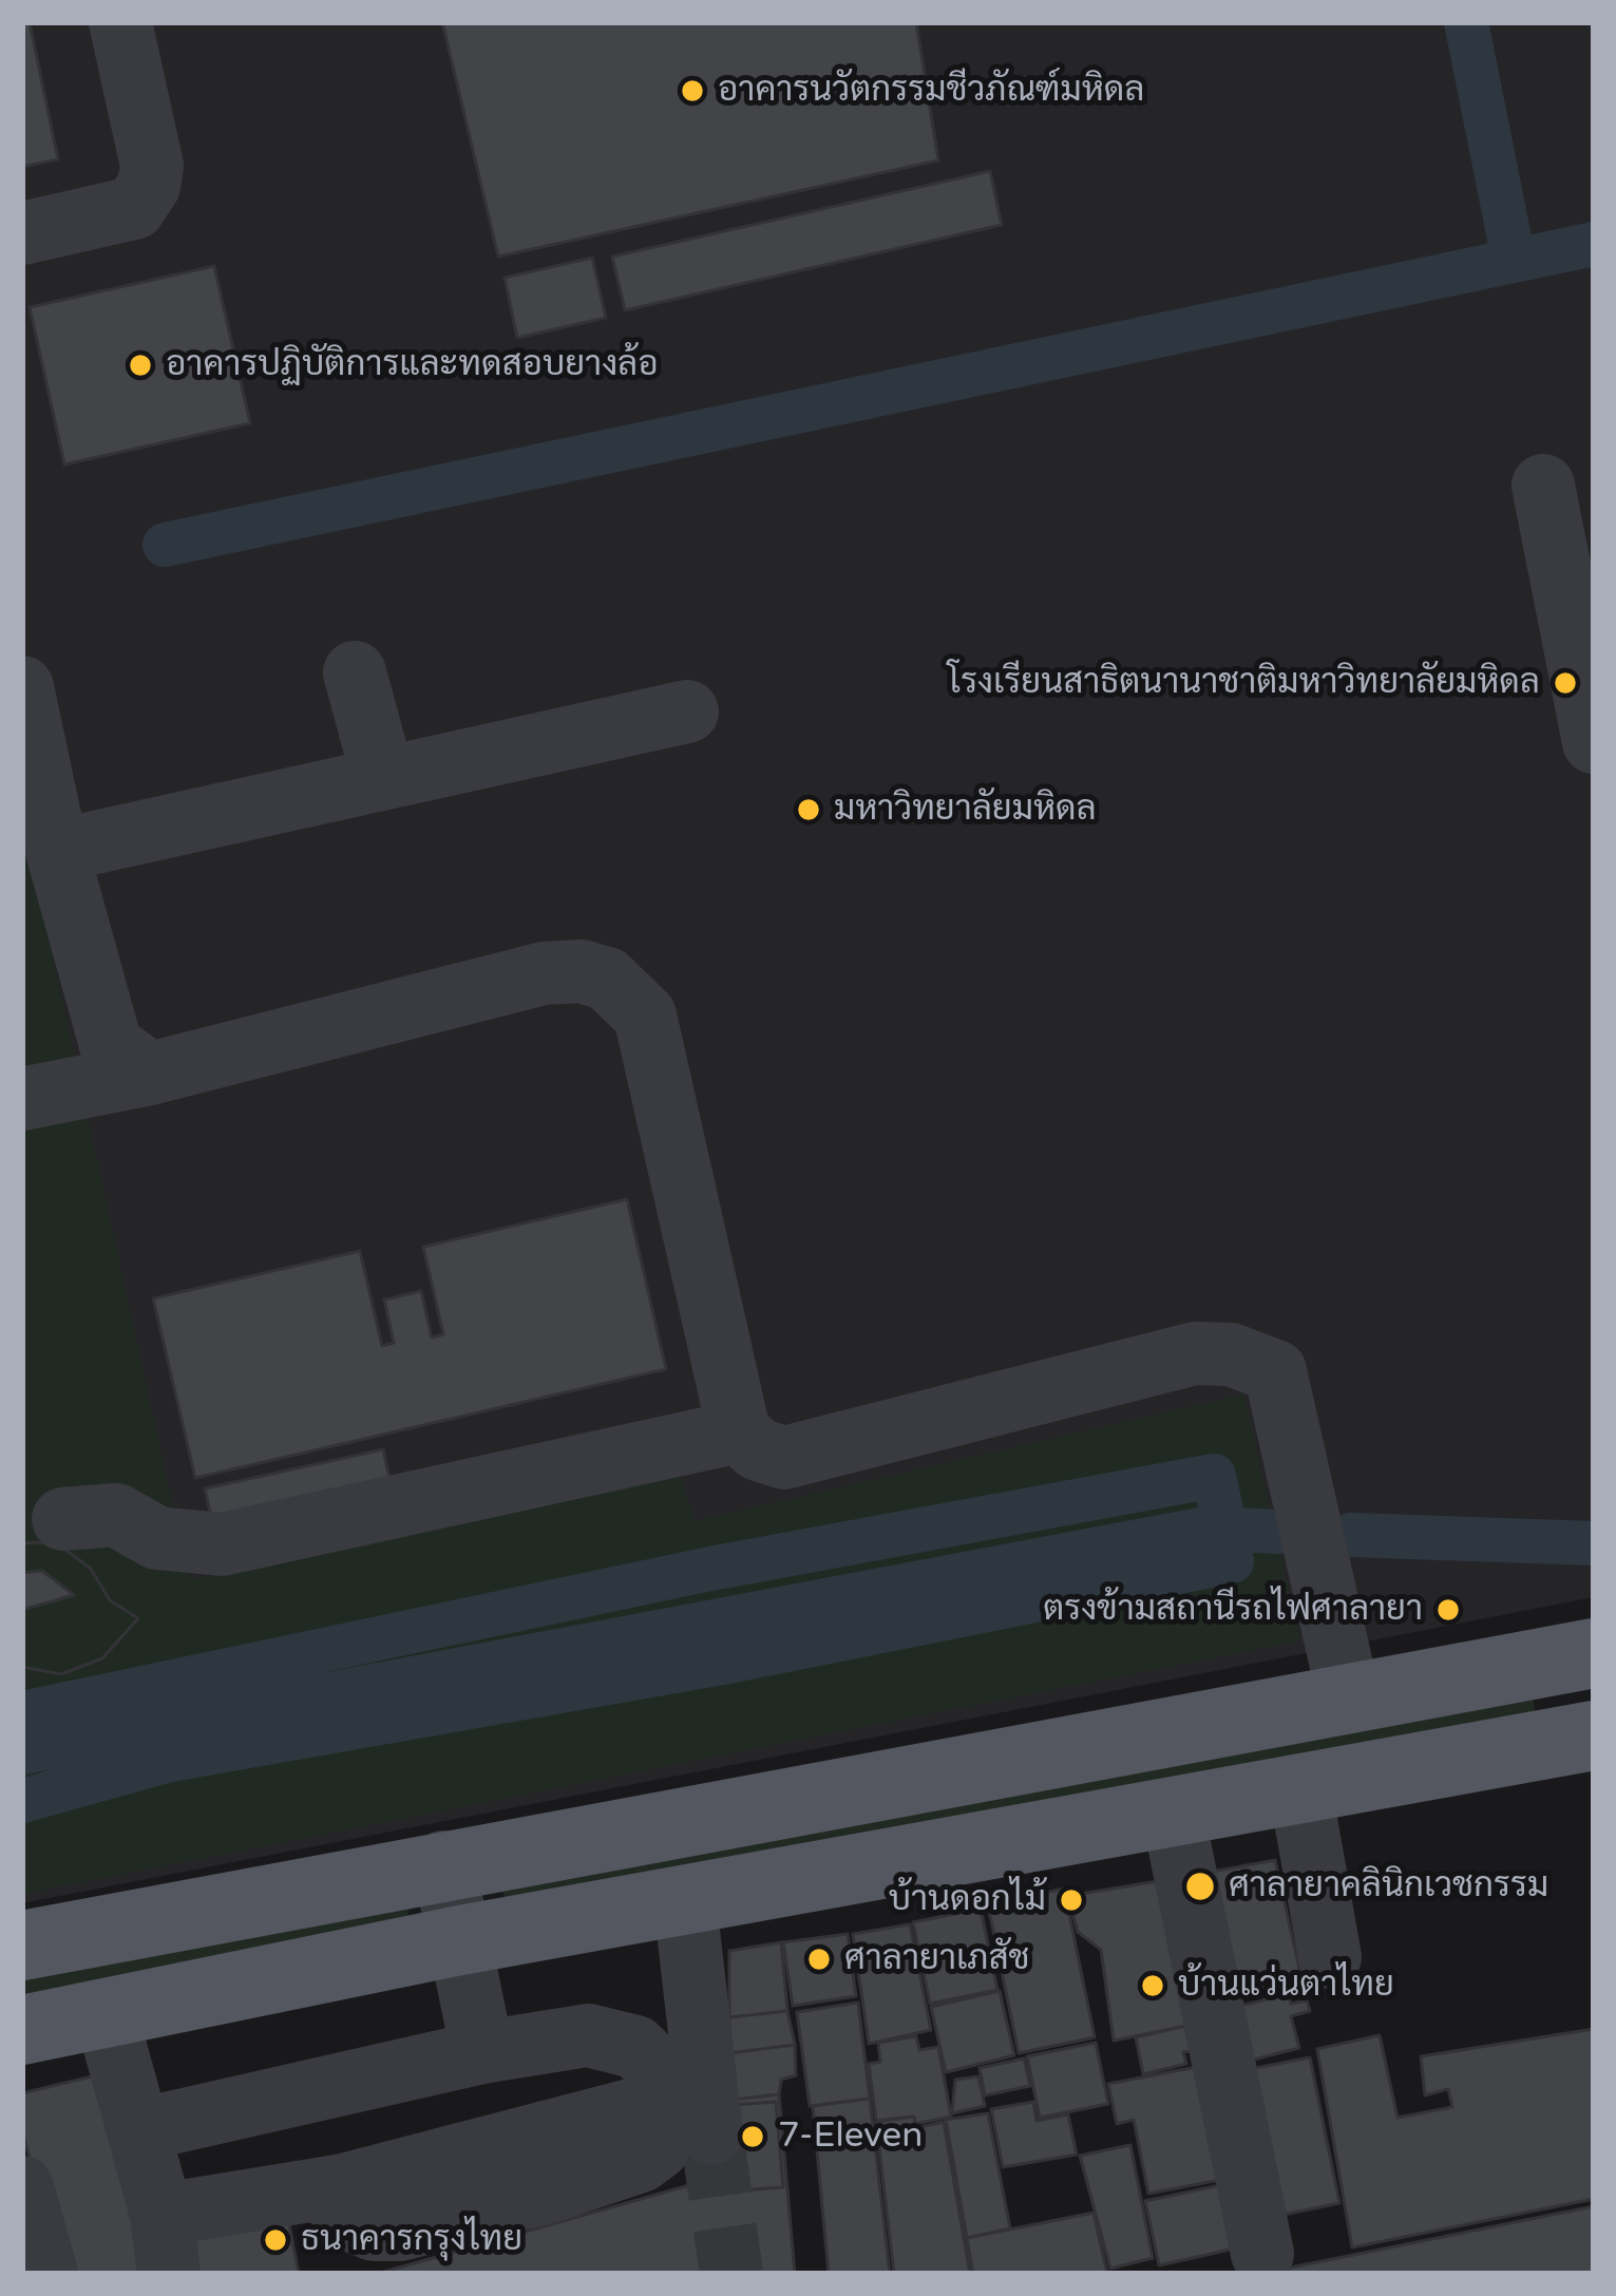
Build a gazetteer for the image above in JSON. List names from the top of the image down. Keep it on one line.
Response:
{"places":["อาคารนวัตกรรมชีวภัณฑ์มหิดล","อาคารปฏิบัติการและทดสอบยางล้อ","โรงเรียนสาธิตนานาชาติมหาวิทยาลัยมหิดล","มหาวิทยาลัยมหิดล","ตรงข้ามสถานีรถไฟศาลายา","ศาลายาคลินิกเวชกรรม","บ้านดอกไม้","ศาลายาเภสัช","บ้านแว่นตาไทย","7-Eleven","ธนาคารกรุงไทย"]}
